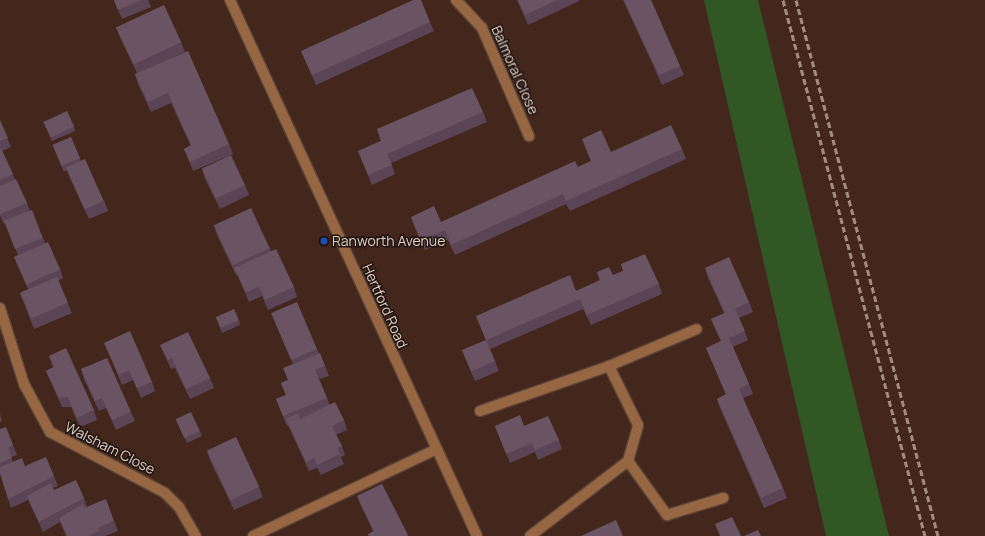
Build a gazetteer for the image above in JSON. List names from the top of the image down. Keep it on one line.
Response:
{"streets":{"street":["Balmoral Close","Hertford Road","Walsham Close"]},"places":["Ranworth Avenue"]}
